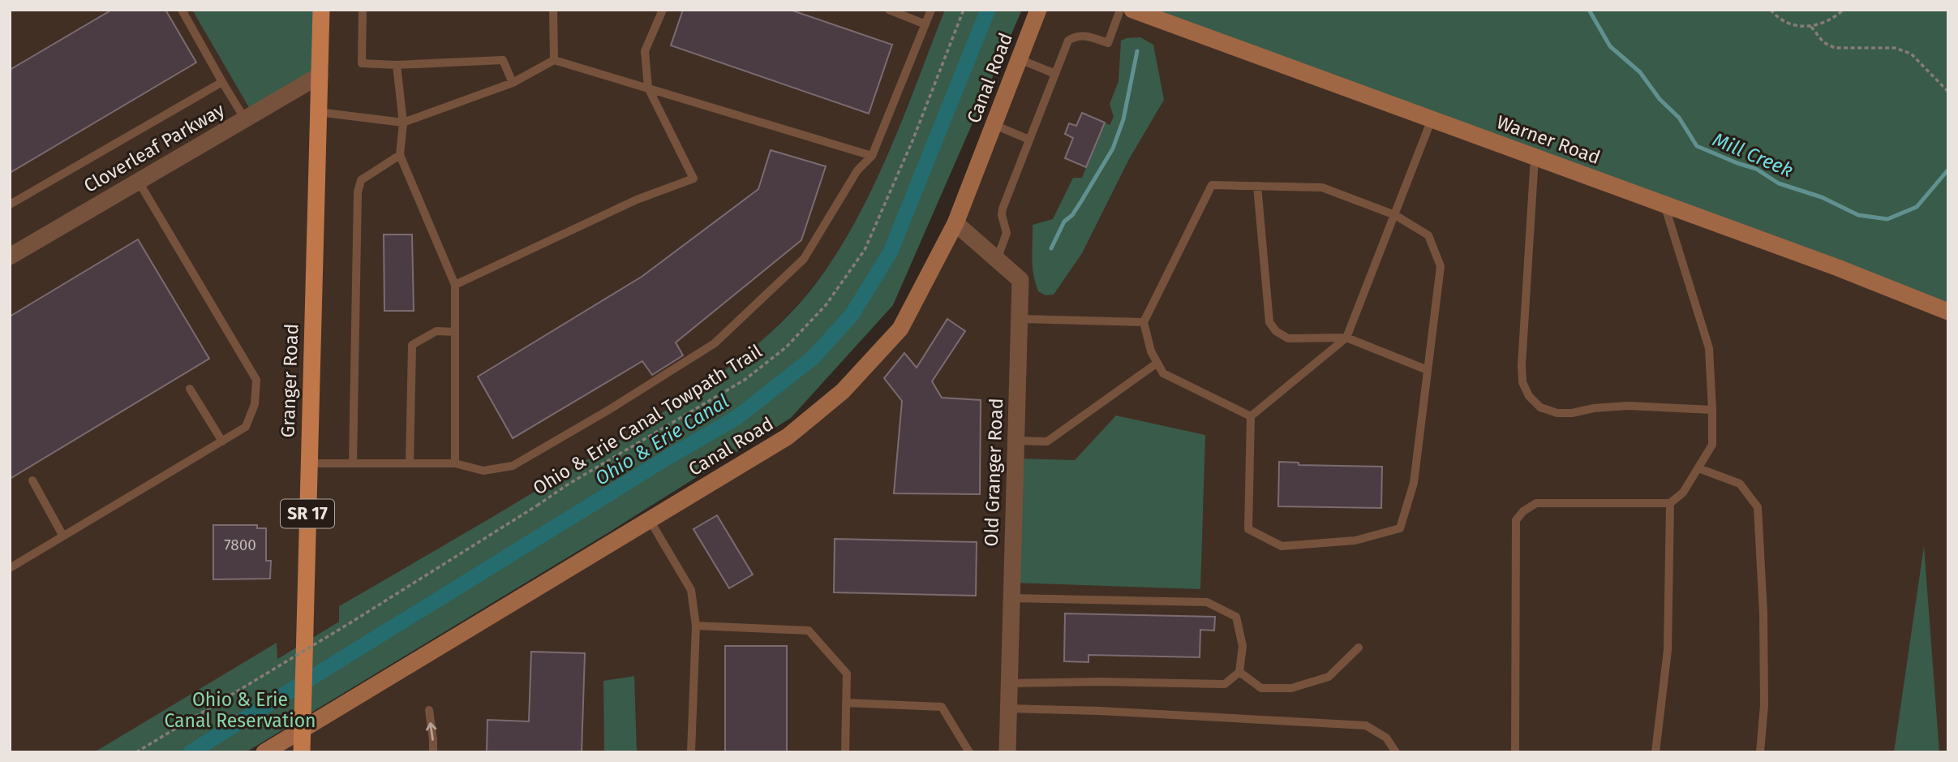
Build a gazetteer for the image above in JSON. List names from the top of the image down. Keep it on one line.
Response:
{"streets":{"main road":["Granger Road","SR 17"],"street":["Canal Road","Warner Road","Cloverleaf Parkway","Old Granger Road"],"path":["Ohio & Erie Canal Towpath Trail"]},"crossings":[["Canal Road","Granger Road"],["Canal Road","Old Granger Road"],["Cloverleaf Parkway","Granger Road"]],"water":["Mill Creek","Ohio & Erie Canal"],"parks":["Ohio & Erie Canal Reservation"],"house_numbers":["7800"]}
